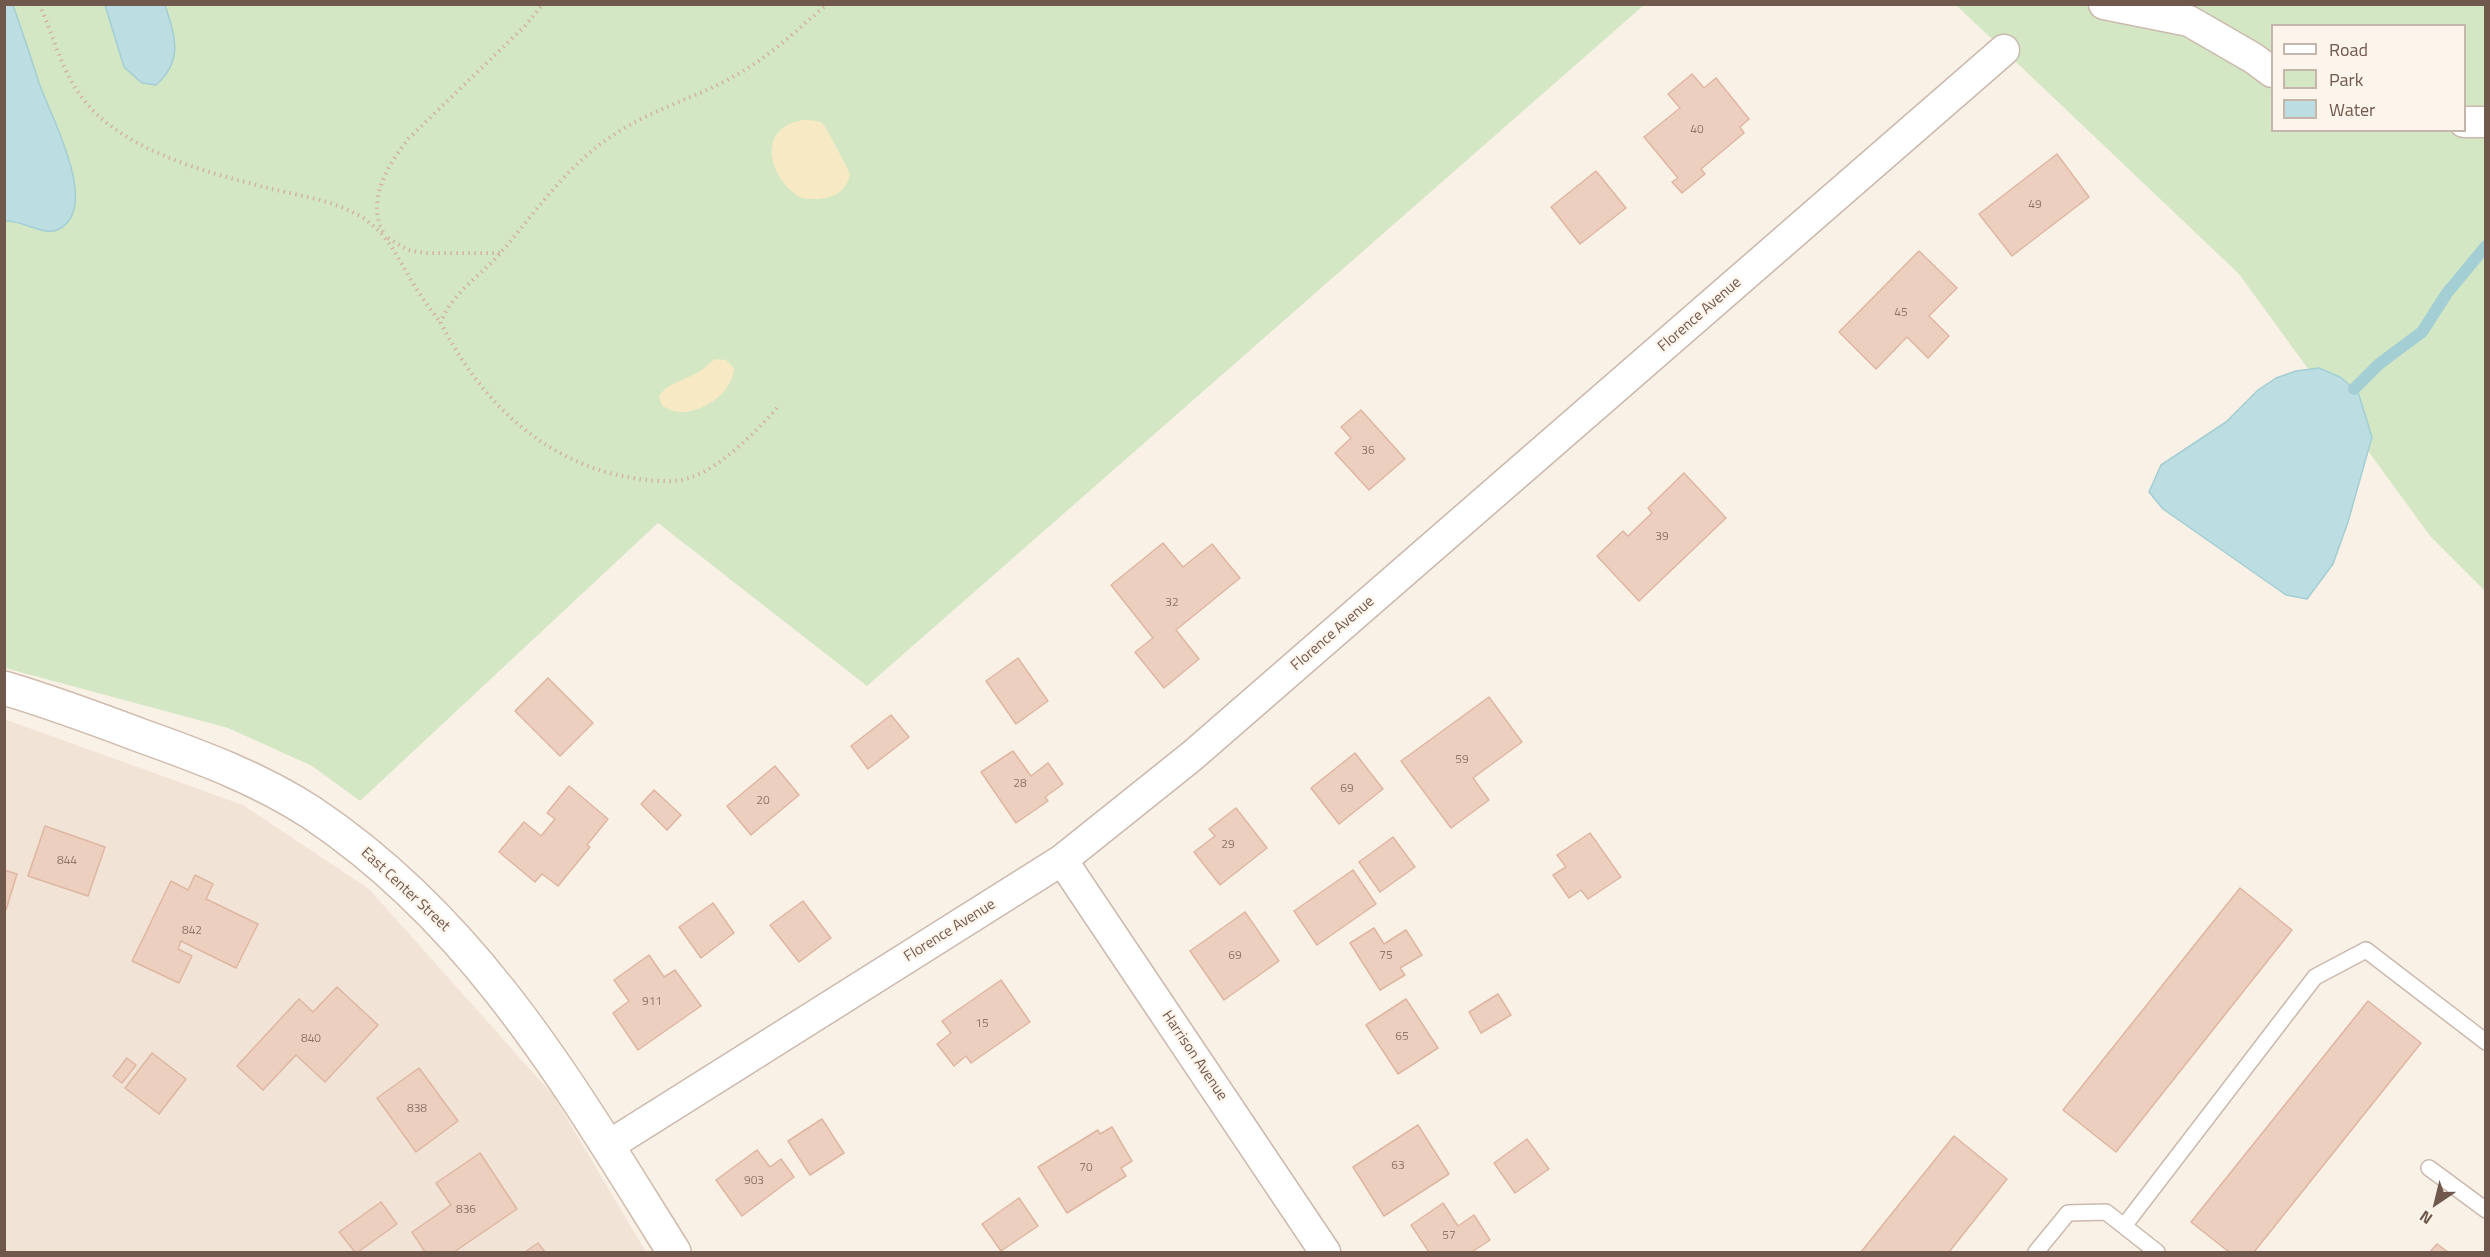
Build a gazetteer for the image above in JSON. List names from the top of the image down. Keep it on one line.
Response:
{"streets":{"main road":["East Center Street"],"street":["Florence Avenue","Harrison Avenue"]},"crossings":[["Florence Avenue","East Center Street"],["Florence Avenue","Harrison Avenue"]],"house_numbers":["40","49","45","36","39","32","59","28","69","20","29","844","842","69","75","911","15","65","840","838","63","70","903","836","57"],"legend":["Road","Park","Water"],"north":"bottom left"}
